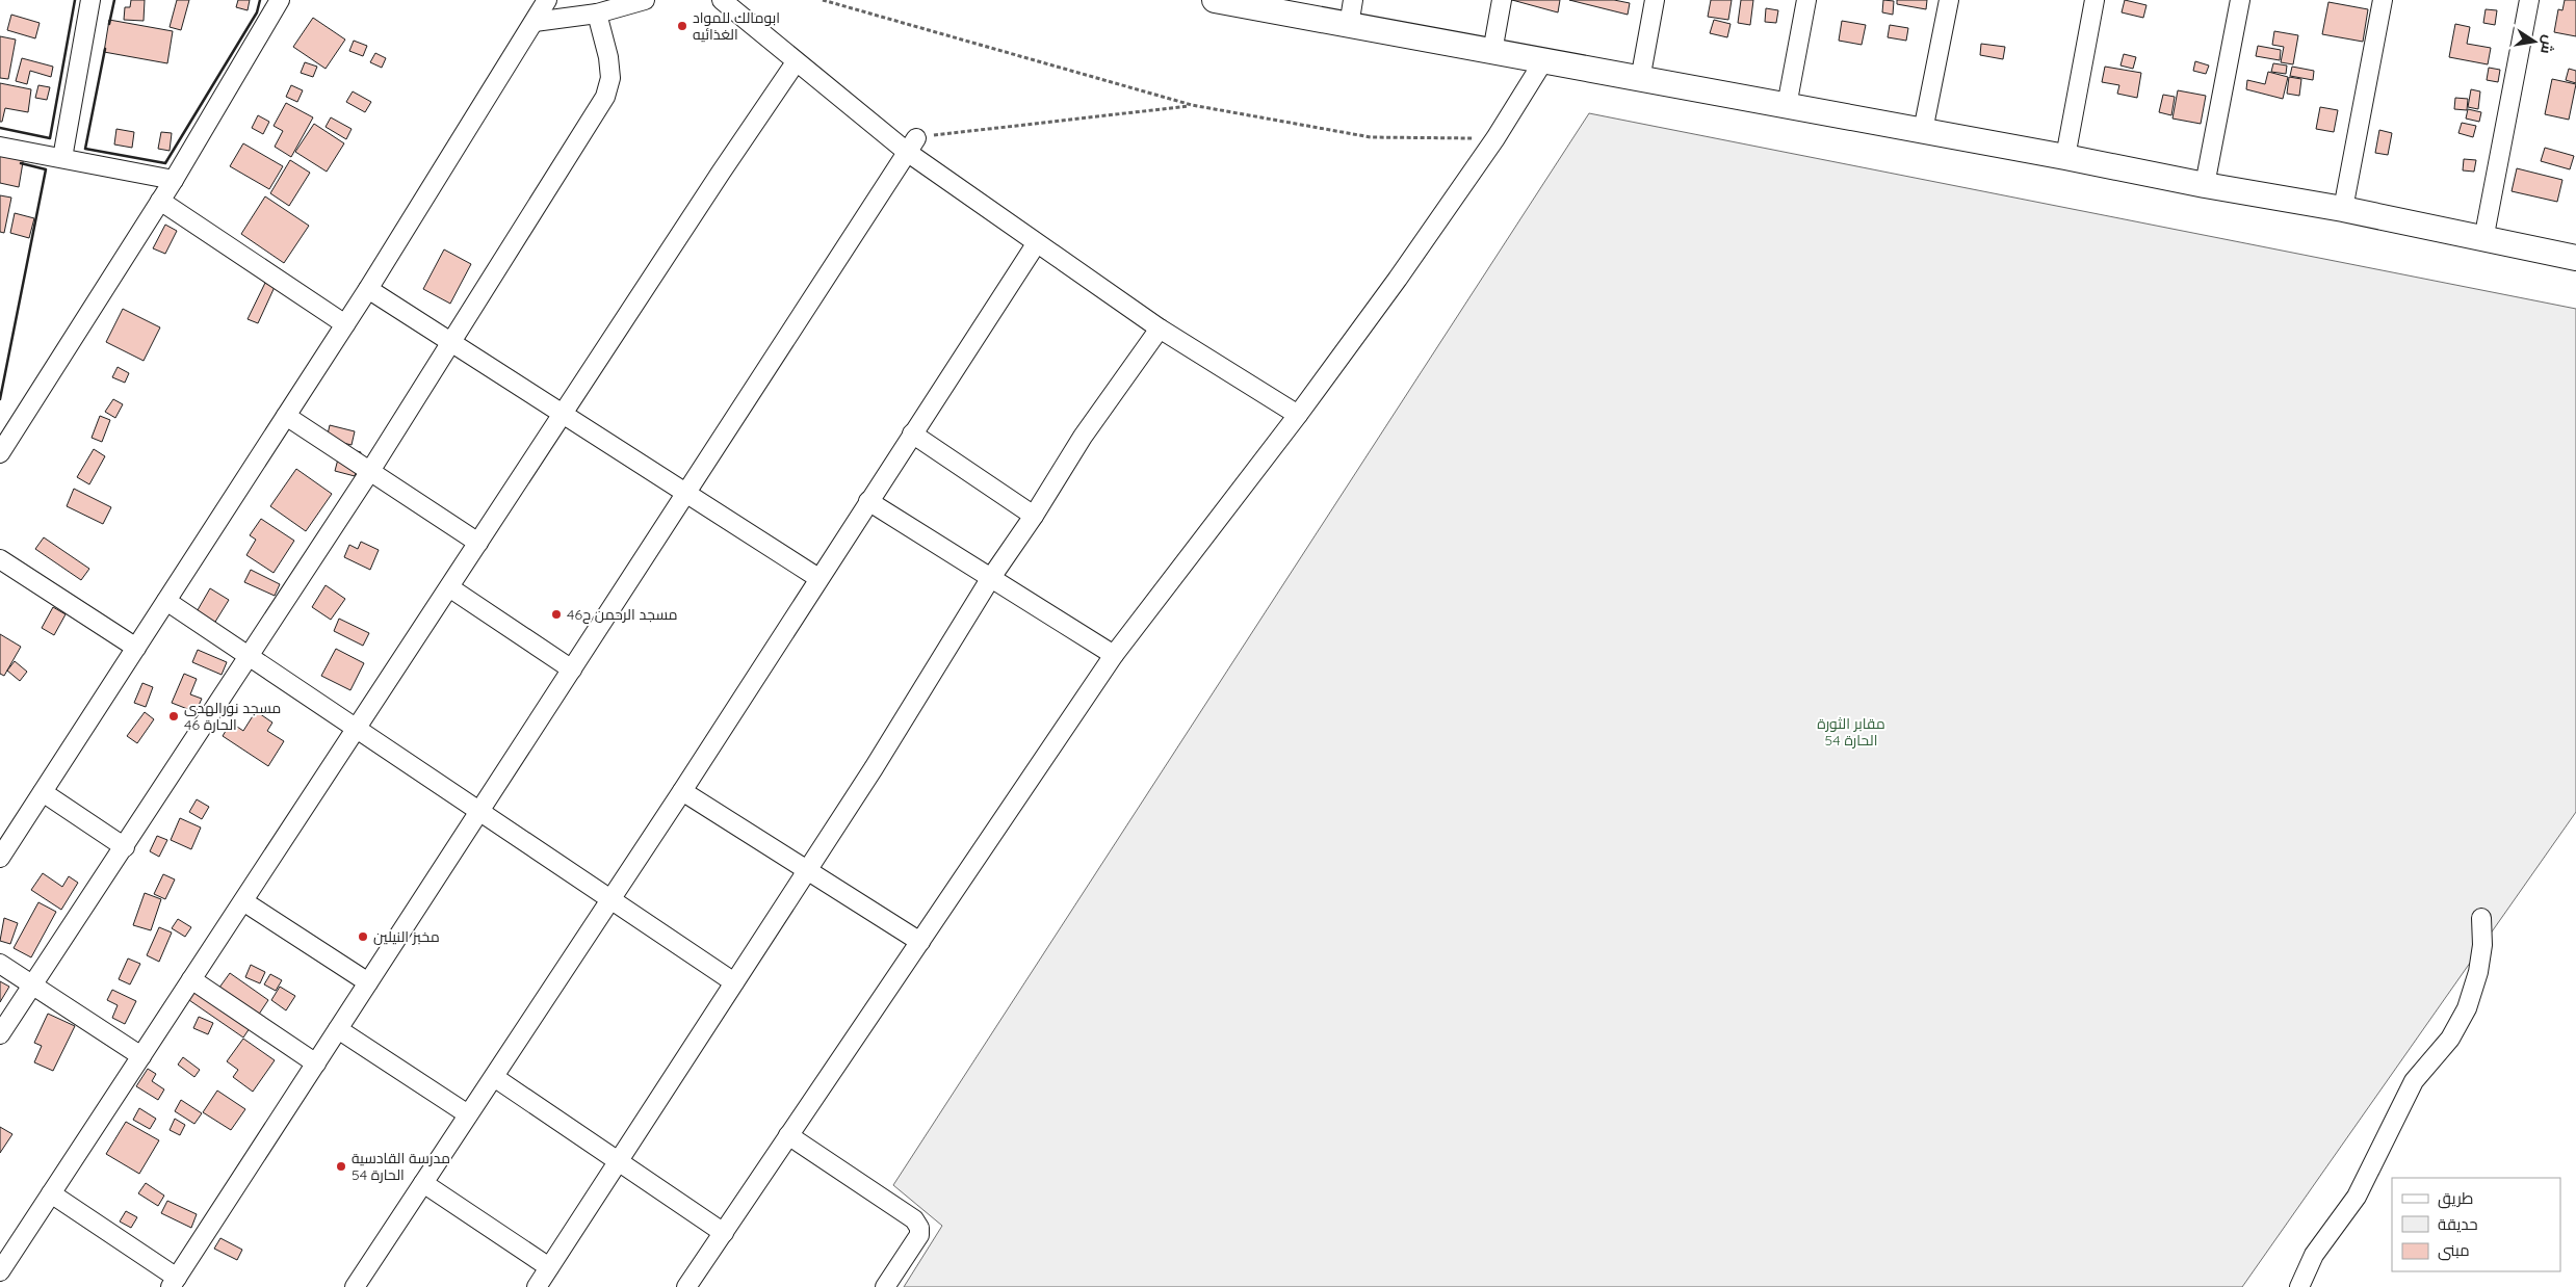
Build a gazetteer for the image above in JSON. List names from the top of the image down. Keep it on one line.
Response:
{"parks":["مقابر الثورة الحارة 54"],"places":["ابومالك للمواد الغذائيه","مسجد الرحمن ح46","مسجد نورالهدى الحارة 46","مخبز النيلين","مدرسة القادسية الحارة 54"],"legend":["طريق","حديقة","مبنى"],"north":"right"}
